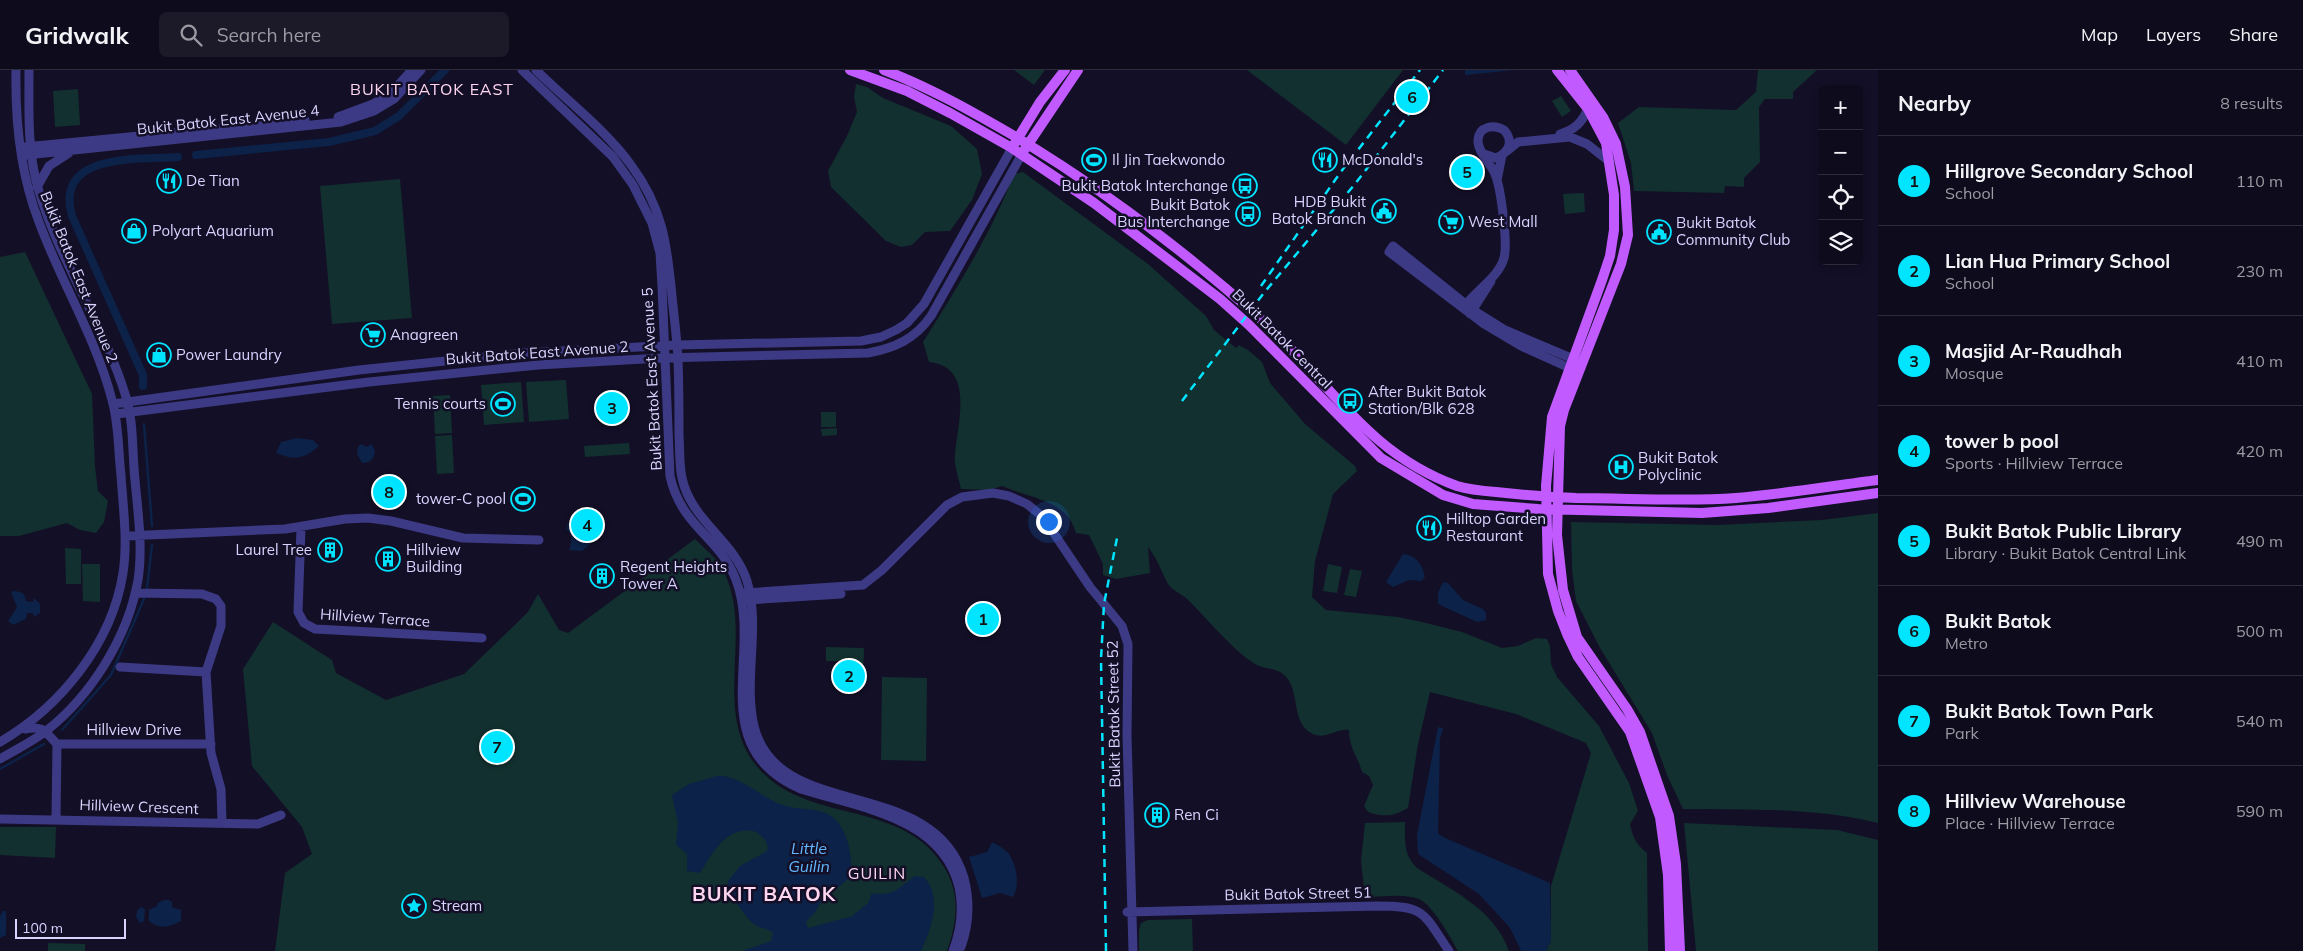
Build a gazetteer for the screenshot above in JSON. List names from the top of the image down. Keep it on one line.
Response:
{"streets":{"main road":["Bukit Batok Central"],"street":["Bukit Batok East Avenue 4","Bukit Batok East Avenue 2","Bukit Batok East Avenue 5","Hillview Terrace","Bukit Batok Street 52","Hillview Drive","Hillview Crescent","Bukit Batok Street 51"]},"crossings":[["Bukit Batok East Avenue 4","Bukit Batok East Avenue 2"],["Bukit Batok East Avenue 2","Bukit Batok Central"],["Bukit Batok East Avenue 2","Bukit Batok East Avenue 5"],["Bukit Batok East Avenue 5","Bukit Batok Street 52"],["Bukit Batok Street 52","Bukit Batok Street 51"]],"districts":["BUKIT BATOK EAST","GUILIN","BUKIT BATOK"],"water":["Little Guilin"],"places":{"sports":["Il Jin Taekwondo","Tennis courts","tower-C pool"],"restaurant":["McDonald's","De Tian","Hilltop Garden Restaurant"],"bus stop":["Bukit Batok Interchange","Bukit Batok Bus Interchange","After Bukit Batok Station/Blk 628"],"public building":["HDB Bukit Batok Branch","Bukit Batok Community Club"],"supermarket":["West Mall","Anagreen"],"shop":["Polyart Aquarium","Power Laundry"],"hospital":["Bukit Batok Polyclinic"],"building":["Laurel Tree","Hillview Building","Regent Heights Tower A","Ren Ci"],"place":["Stream"]},"scale_bar":"100 m","page":{"header":"Gridwalk","search":"Search here","nav":["Map","Layers","Share"],"heading":["Nearby","8 results"],"pins":["6","5","3","8","4","1","2","7"],"map_buttons":["+","−"],"list":[{"mark":"1","name":"Hillgrove Secondary School","note":"School","value":"110 m"},{"mark":"2","name":"Lian Hua Primary School","note":"School","value":"230 m"},{"mark":"3","name":"Masjid Ar-Raudhah","note":"Mosque","value":"410 m"},{"mark":"4","name":"tower b pool","note":"Sports · Hillview Terrace","value":"420 m"},{"mark":"5","name":"Bukit Batok Public Library","note":"Library · Bukit Batok Central Link","value":"490 m"},{"mark":"6","name":"Bukit Batok","note":"Metro","value":"500 m"},{"mark":"7","name":"Bukit Batok Town Park","note":"Park","value":"540 m"},{"mark":"8","name":"Hillview Warehouse","note":"Place · Hillview Terrace","value":"590 m"}],"scale":"100 m"}}
